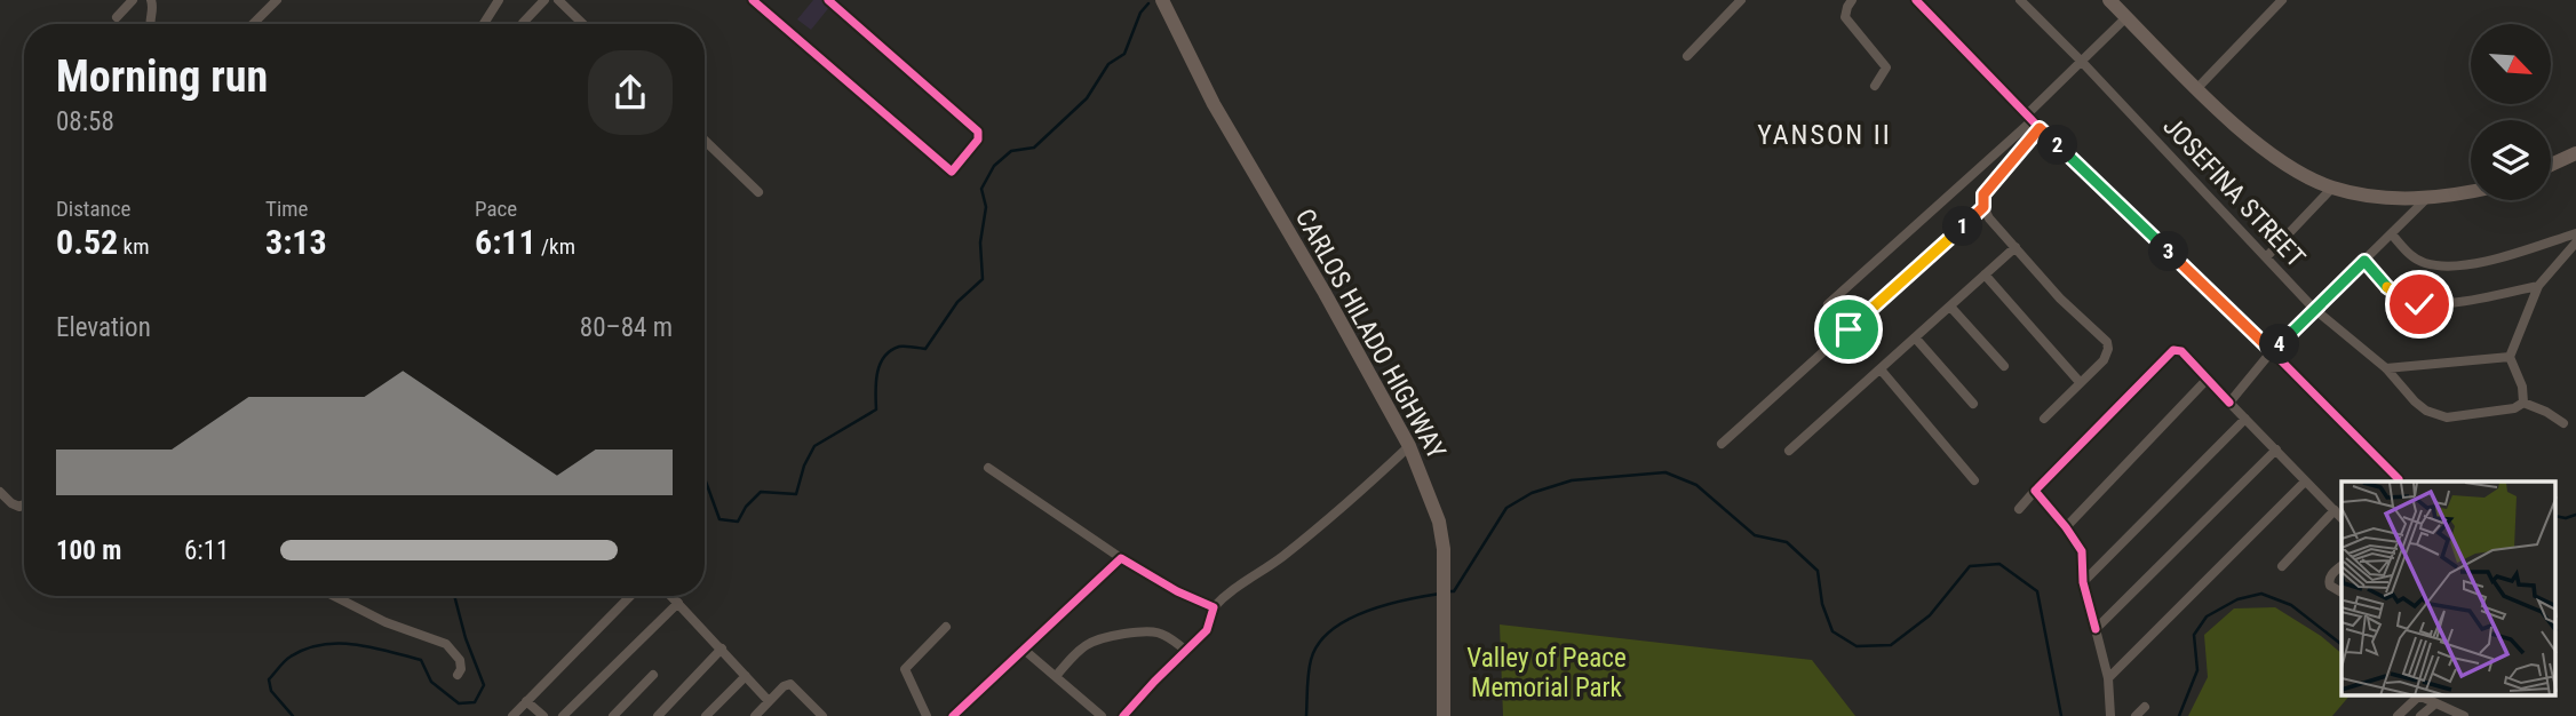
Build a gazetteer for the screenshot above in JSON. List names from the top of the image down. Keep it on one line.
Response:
{"streets":{"main road":["CARLOS HILADO HIGHWAY"],"street":["JOSEFINA STREET"]},"districts":["YANSON II"],"parks":["Valley of Peace Memorial Park"],"north":"bottom right","page":{"heading":["Morning run","08:58"],"pins":["2","1","3","4"],"stats":[["Distance","0.52 km"],["Time","3:13"],["Pace","6:11 /km"]],"chart":["Elevation","80–84 m"],"list":[{"name":"100 m","note":"6:11"}]}}
